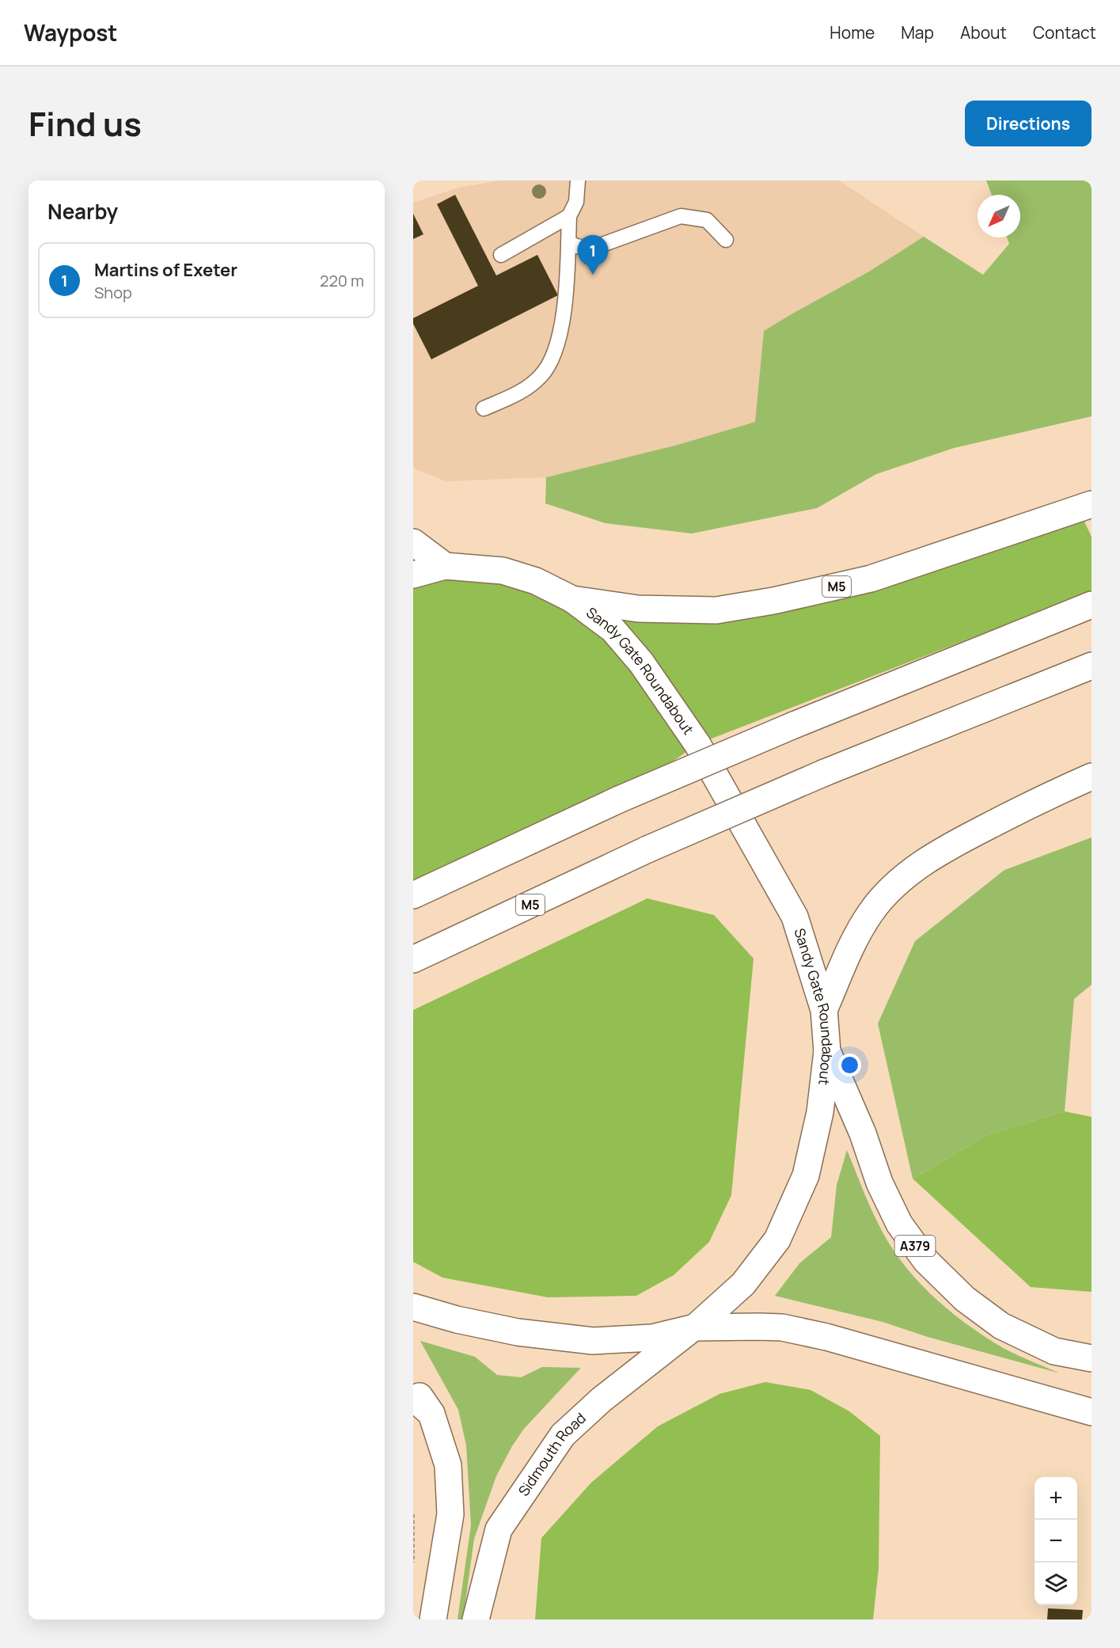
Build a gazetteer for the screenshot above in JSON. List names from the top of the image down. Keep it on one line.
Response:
{"streets":{"main road":["M5","Sandy Gate Roundabout","A379","Sidmouth Road"]},"crossings":[["M5","Sandy Gate Roundabout"],["Sandy Gate Roundabout","A379"],["Sandy Gate Roundabout","Sidmouth Road"]],"north":"bottom left","page":{"header":"Waypost","nav":["Home","Map","About","Contact"],"title":"Find us","buttons":"Directions","heading":"Nearby","pins":"1","list":[{"mark":"1","name":"Martins of Exeter","note":"Shop","value":"220 m"}],"map_buttons":["+","−"]}}
